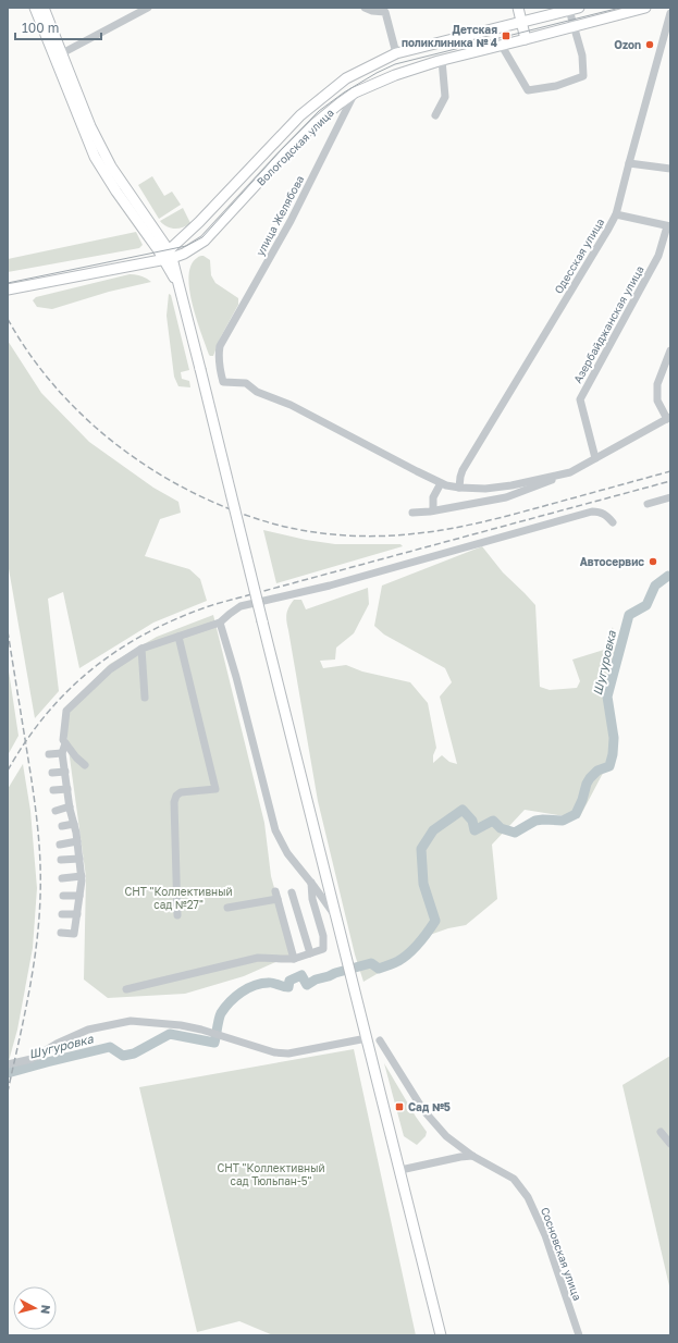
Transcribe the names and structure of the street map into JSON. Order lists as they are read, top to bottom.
{
  "streets": {
    "main road": ["Вологодская улица"],
    "street": [
      "улица Желябова",
      "Одесская улица",
      "Азербайджанская улица",
      "Сосновская улица"
    ]
  },
  "crossings": [
    ["Вологодская улица", "улица Желябова"]
  ],
  "water": ["Шугуровка"],
  "parks": ["СНТ \"Коллективный сад №27\"", "СНТ \"Коллективный сад Тюльпан-5\""],
  "places": {
    "transit": ["Детская поликлиника № 4", "Сад №5"],
    "other": ["Ozon", "Автосервис"]
  },
  "scale_bar": "100 m",
  "north": "right"
}
